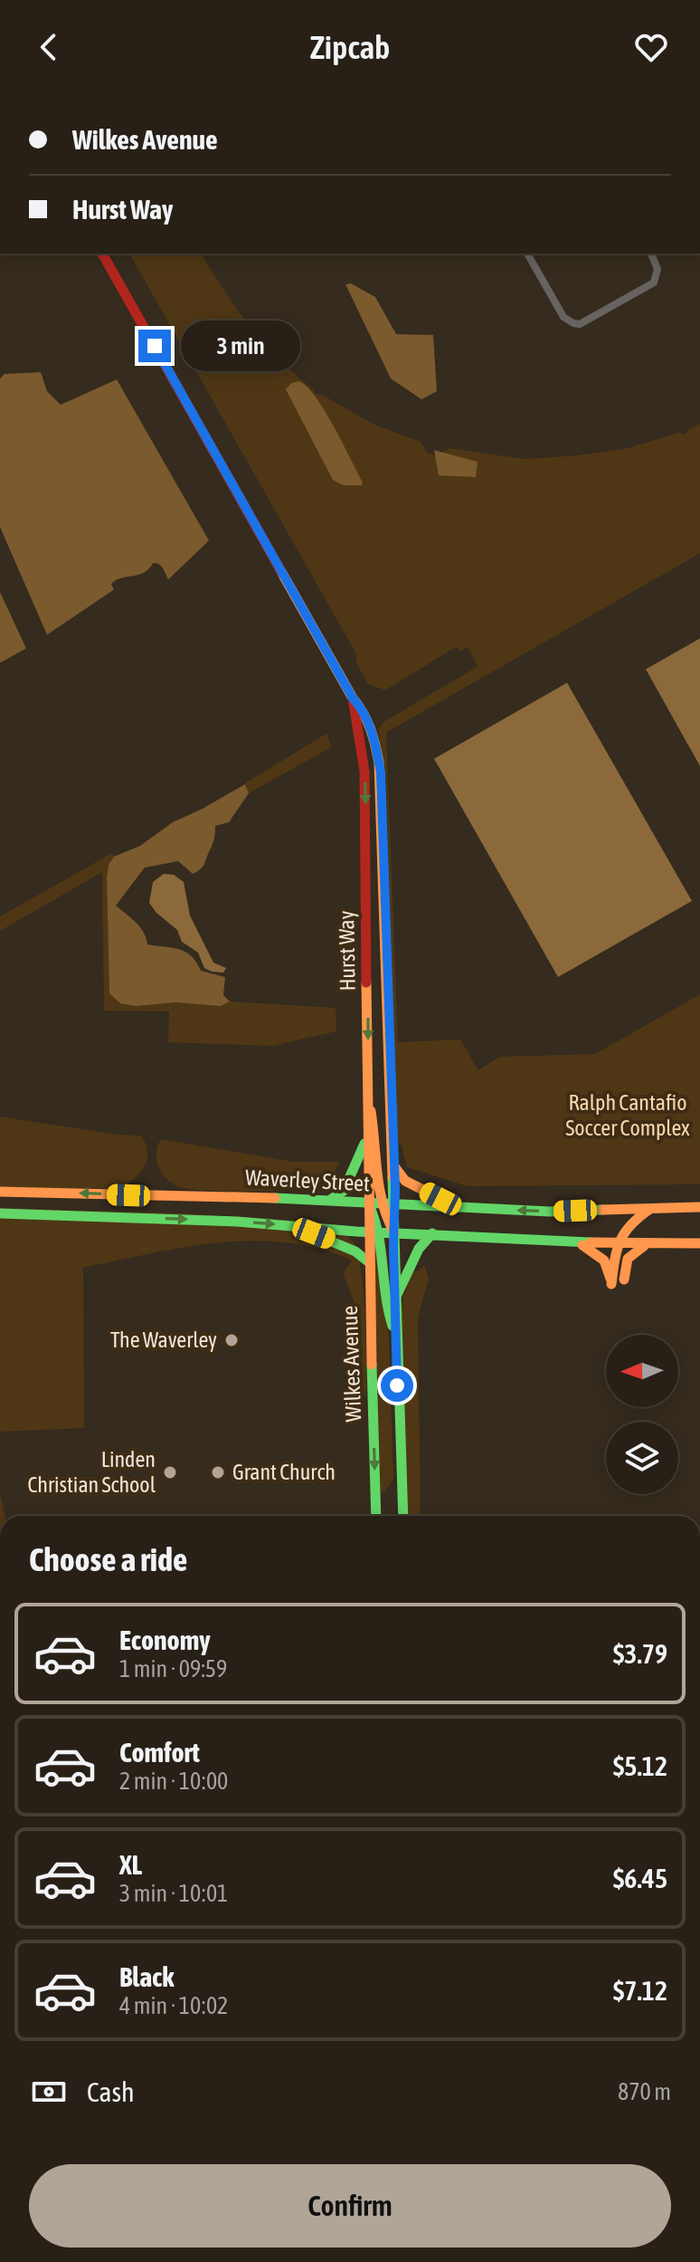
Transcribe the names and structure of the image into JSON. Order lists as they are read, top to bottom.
{
  "streets": {
    "main road": ["Hurst Way", "Waverley Street", "Wilkes Avenue"]
  },
  "crossings": [
    ["Hurst Way", "Waverley Street"],
    ["Hurst Way", "Wilkes Avenue"],
    ["Waverley Street", "Wilkes Avenue"]
  ],
  "parks": ["Ralph Cantafio Soccer Complex"],
  "places": ["The Waverley", "Linden Christian School", "Grant Church"],
  "north": "left",
  "page": {
    "header": "Zipcab",
    "banner": ["Wilkes Avenue", "Hurst Way"],
    "bubble": "3 min",
    "heading": "Choose a ride",
    "list": [
      {
        "name": "Economy",
        "note": "1 min · 09:59",
        "value": "$3.79"
      },
      {
        "name": "Comfort",
        "note": "2 min · 10:00",
        "value": "$5.12"
      },
      {
        "name": "XL",
        "note": "3 min · 10:01",
        "value": "$6.45"
      },
      {
        "name": "Black",
        "note": "4 min · 10:02",
        "value": "$7.12"
      }
    ],
    "pay": ["Cash", "870 m"],
    "buttons": "Confirm"
  }
}
